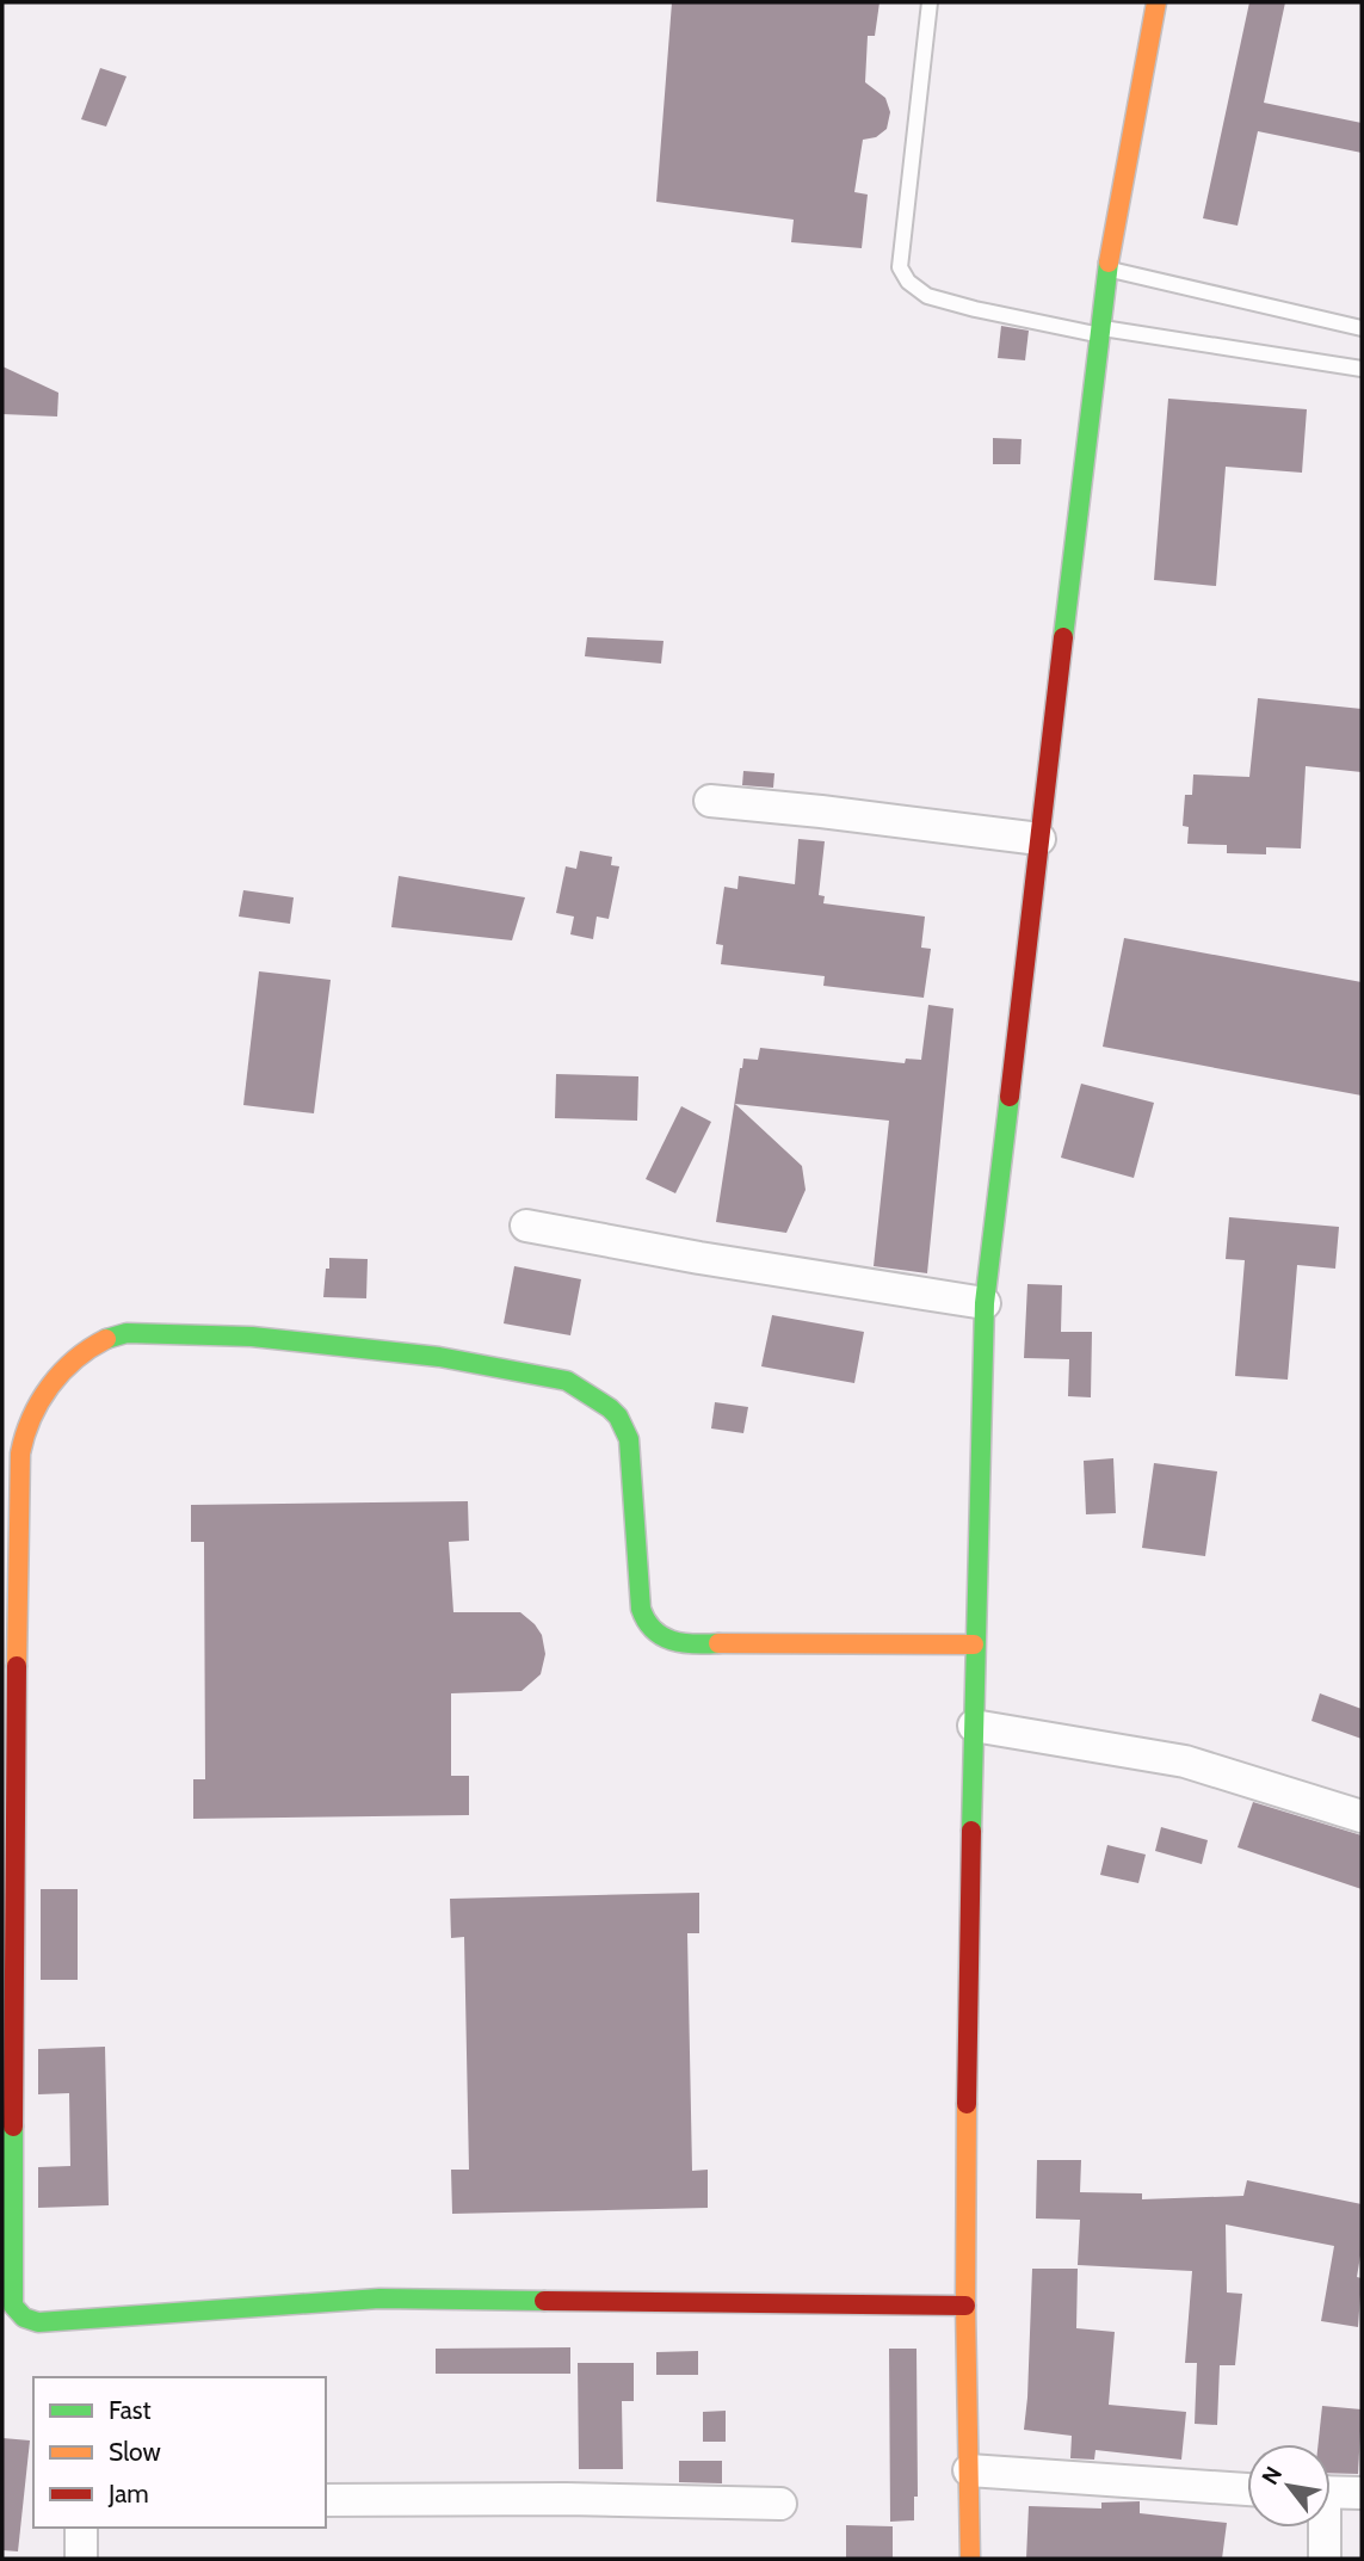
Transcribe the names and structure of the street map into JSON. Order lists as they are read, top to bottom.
{
  "legend": ["Fast", "Slow", "Jam"],
  "north": "top left"
}
